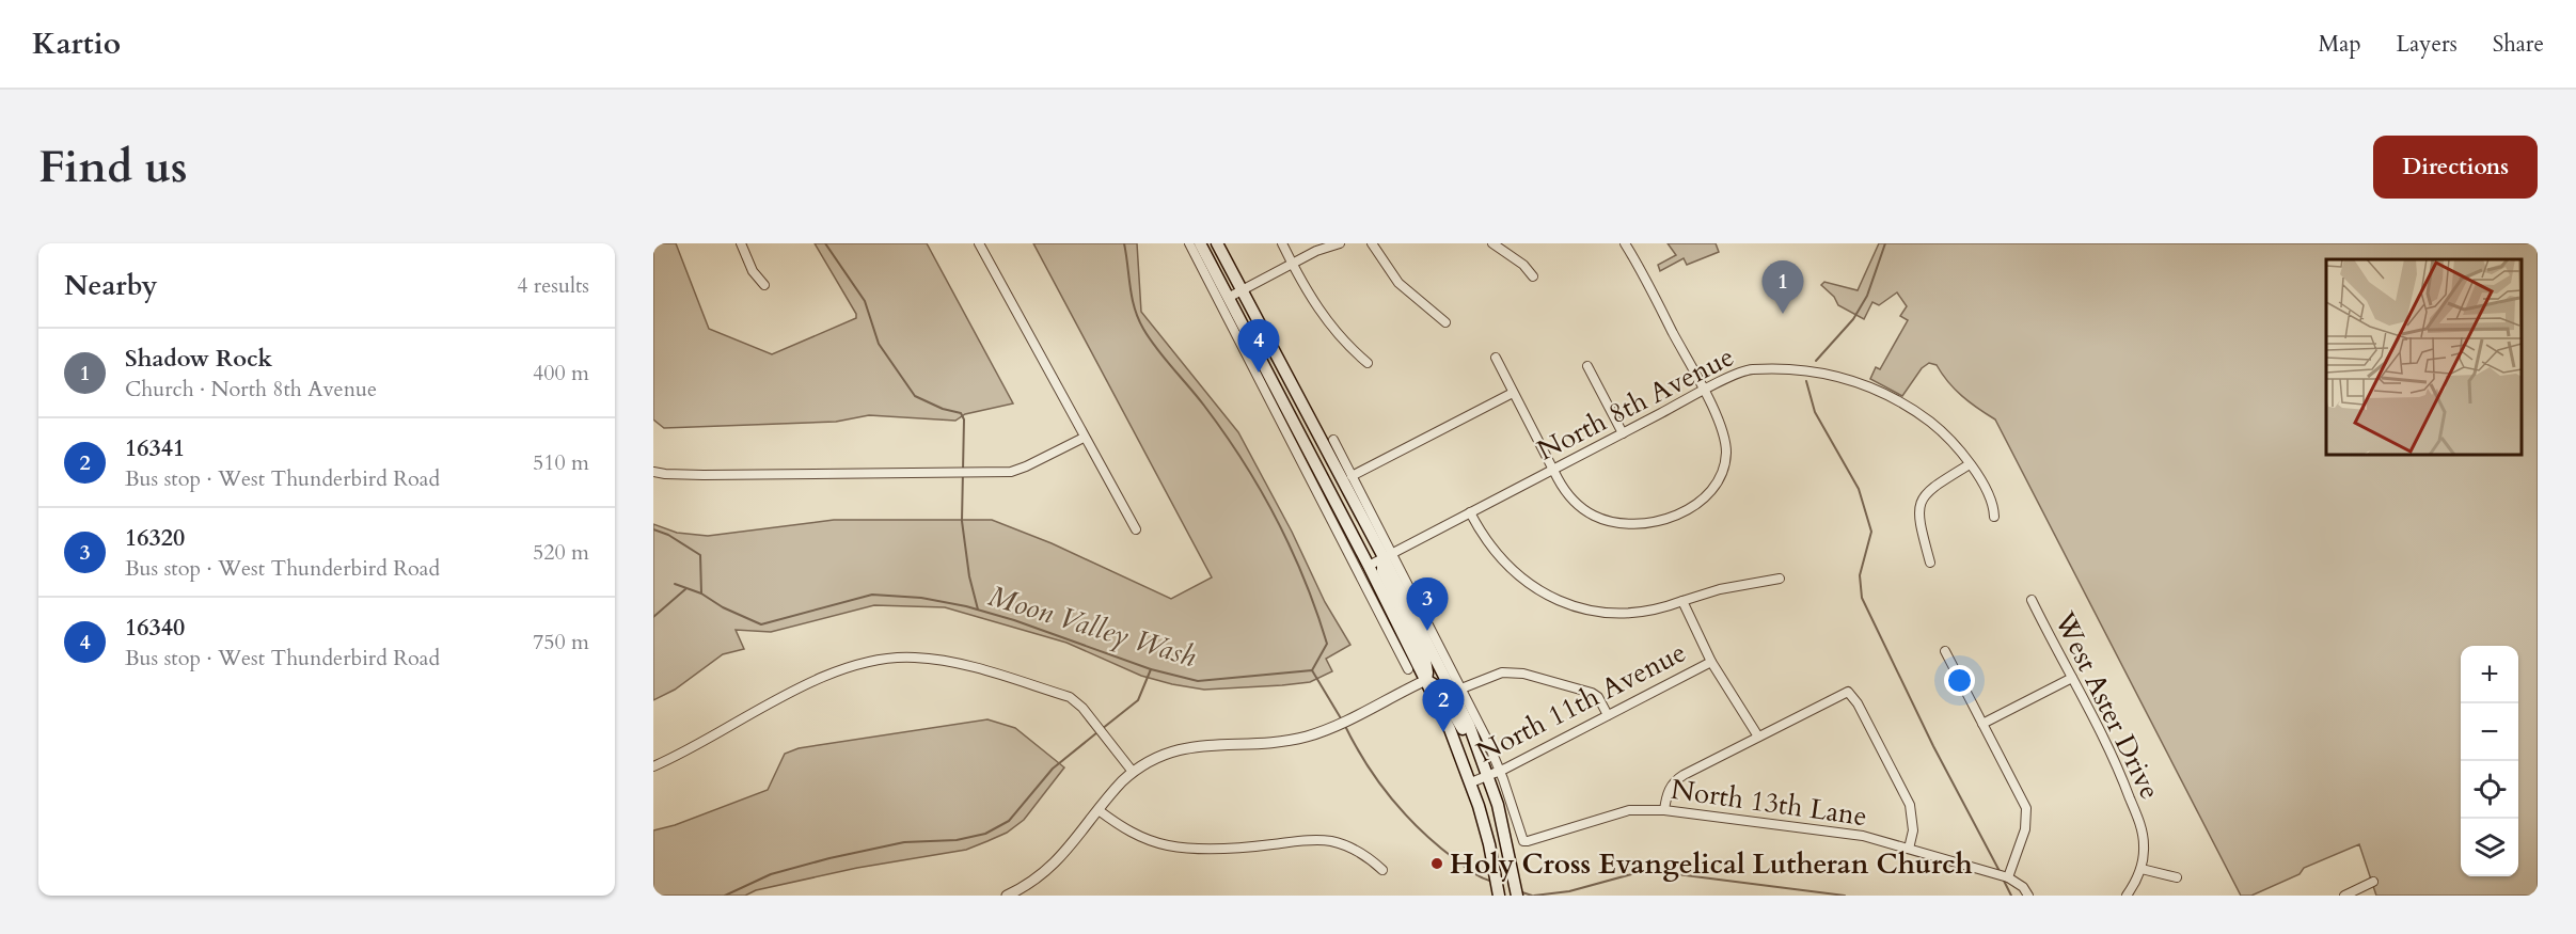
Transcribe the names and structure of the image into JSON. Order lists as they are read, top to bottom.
{
  "streets": {
    "street": [
      "North 8th Avenue",
      "North 11th Avenue",
      "West Aster Drive",
      "North 13th Lane"
    ]
  },
  "crossings": [
    ["North 11th Avenue", "North 13th Lane"]
  ],
  "water": ["Moon Valley Wash"],
  "places": ["Holy Cross Evangelical Lutheran Church"],
  "page": {
    "header": "Kartio",
    "nav": ["Map", "Layers", "Share"],
    "buttons": "Directions",
    "title": "Find us",
    "heading": ["Nearby", "4 results"],
    "pins": [
      "1",
      "4",
      "3",
      "2"
    ],
    "list": [
      {
        "mark": "1",
        "name": "Shadow Rock",
        "note": "Church · North 8th Avenue",
        "value": "400 m"
      },
      {
        "mark": "2",
        "name": "16341",
        "note": "Bus stop · West Thunderbird Road",
        "value": "510 m"
      },
      {
        "mark": "3",
        "name": "16320",
        "note": "Bus stop · West Thunderbird Road",
        "value": "520 m"
      },
      {
        "mark": "4",
        "name": "16340",
        "note": "Bus stop · West Thunderbird Road",
        "value": "750 m"
      }
    ],
    "map_buttons": ["+", "−"]
  }
}
